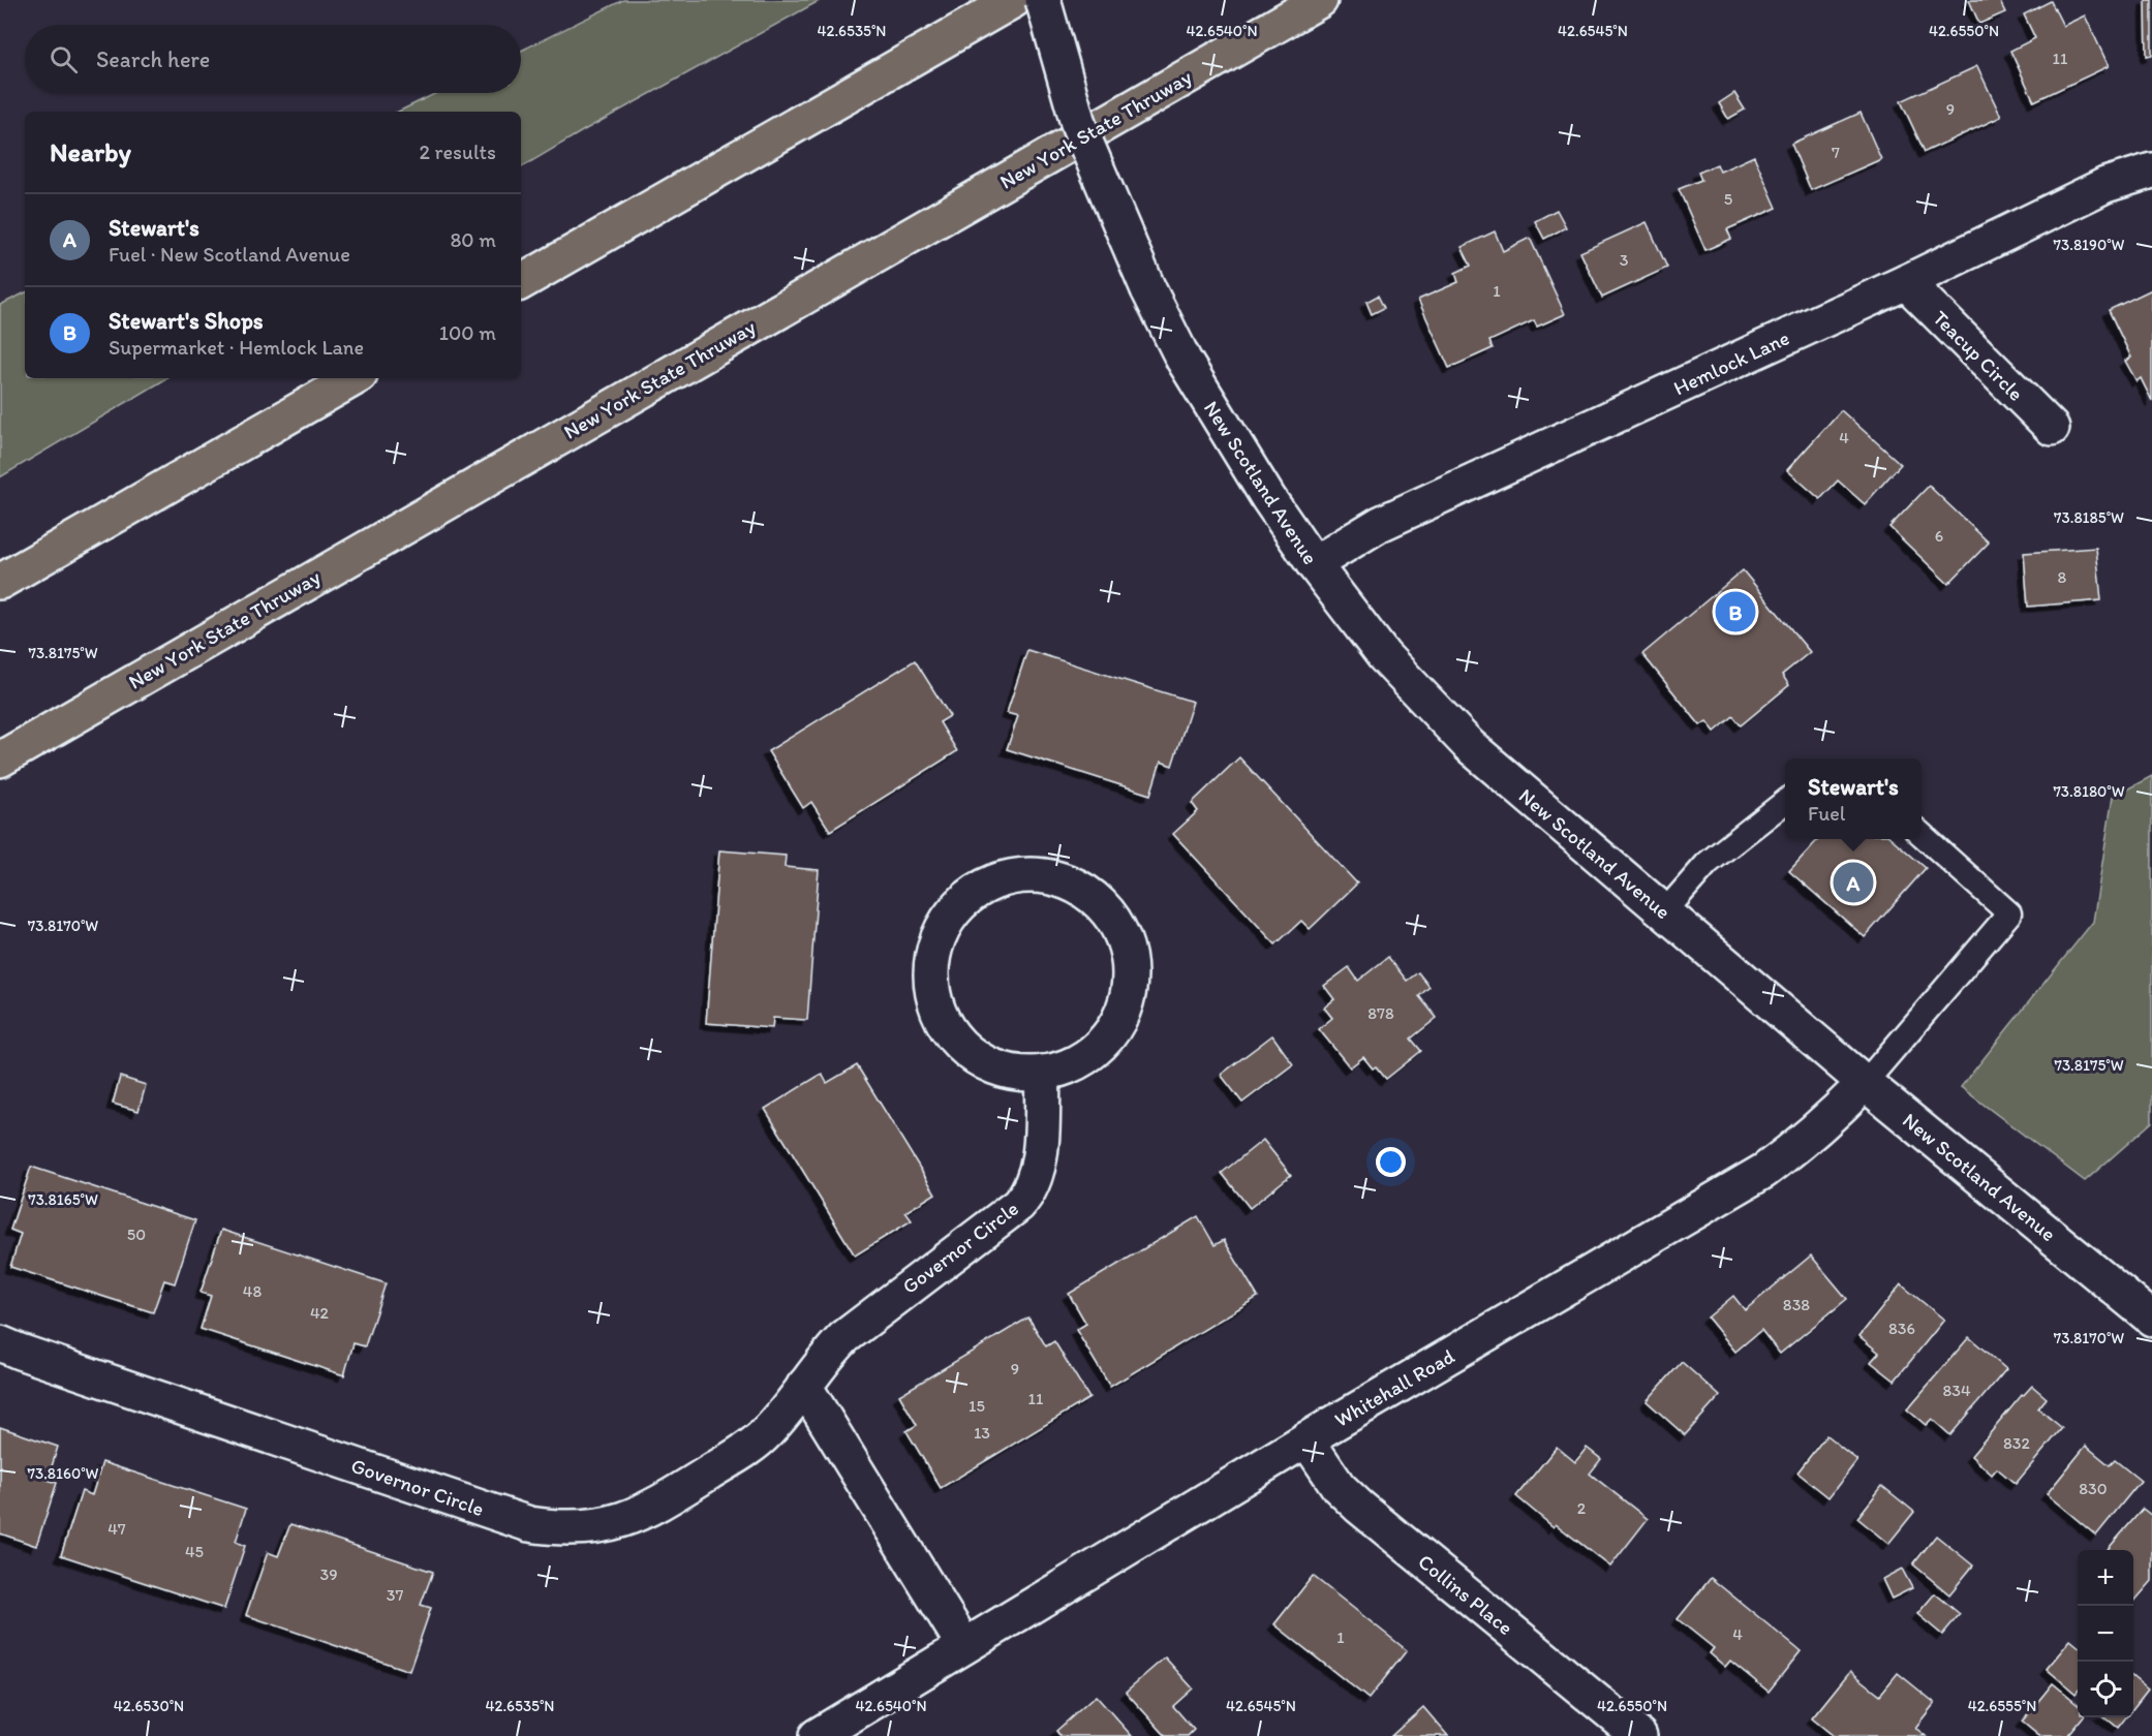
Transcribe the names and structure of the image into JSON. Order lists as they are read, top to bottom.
{
  "streets": {
    "highway": ["New York State Thruway"],
    "street": [
      "Teacup Circle",
      "Hemlock Lane",
      "New Scotland Avenue",
      "Governor Circle",
      "Whitehall Road",
      "Collins Place"
    ]
  },
  "crossings": [
    ["Teacup Circle", "Hemlock Lane"],
    ["Hemlock Lane", "New Scotland Avenue"],
    ["New Scotland Avenue", "Whitehall Road"],
    ["Whitehall Road", "Collins Place"]
  ],
  "house_numbers": [
    "11",
    "9",
    "7",
    "5",
    "3",
    "1",
    "4",
    "6",
    "8",
    "878",
    "50",
    "48",
    "838",
    "42",
    "836",
    "9",
    "834",
    "11",
    "15",
    "13",
    "832",
    "830",
    "2",
    "47",
    "45",
    "39",
    "37",
    "4",
    "1"
  ],
  "page": {
    "search": "Search here",
    "heading": ["Nearby", "2 results"],
    "list": [
      {
        "mark": "A",
        "name": "Stewart's",
        "note": "Fuel · New Scotland Avenue",
        "value": "80 m"
      },
      {
        "mark": "B",
        "name": "Stewart's Shops",
        "note": "Supermarket · Hemlock Lane",
        "value": "100 m"
      }
    ],
    "pins": ["B", "A"],
    "popup": ["Stewart's", "Fuel"],
    "map_buttons": ["+", "−"]
  },
  "coordinates": [
    "42.6535°N",
    "42.6540°N",
    "42.6545°N",
    "42.6550°N",
    "73.8190°W",
    "73.8185°W",
    "73.8175°W",
    "73.8180°W",
    "73.8170°W",
    "73.8165°W",
    "73.8160°W",
    "42.6530°N",
    "42.6555°N"
  ]
}
